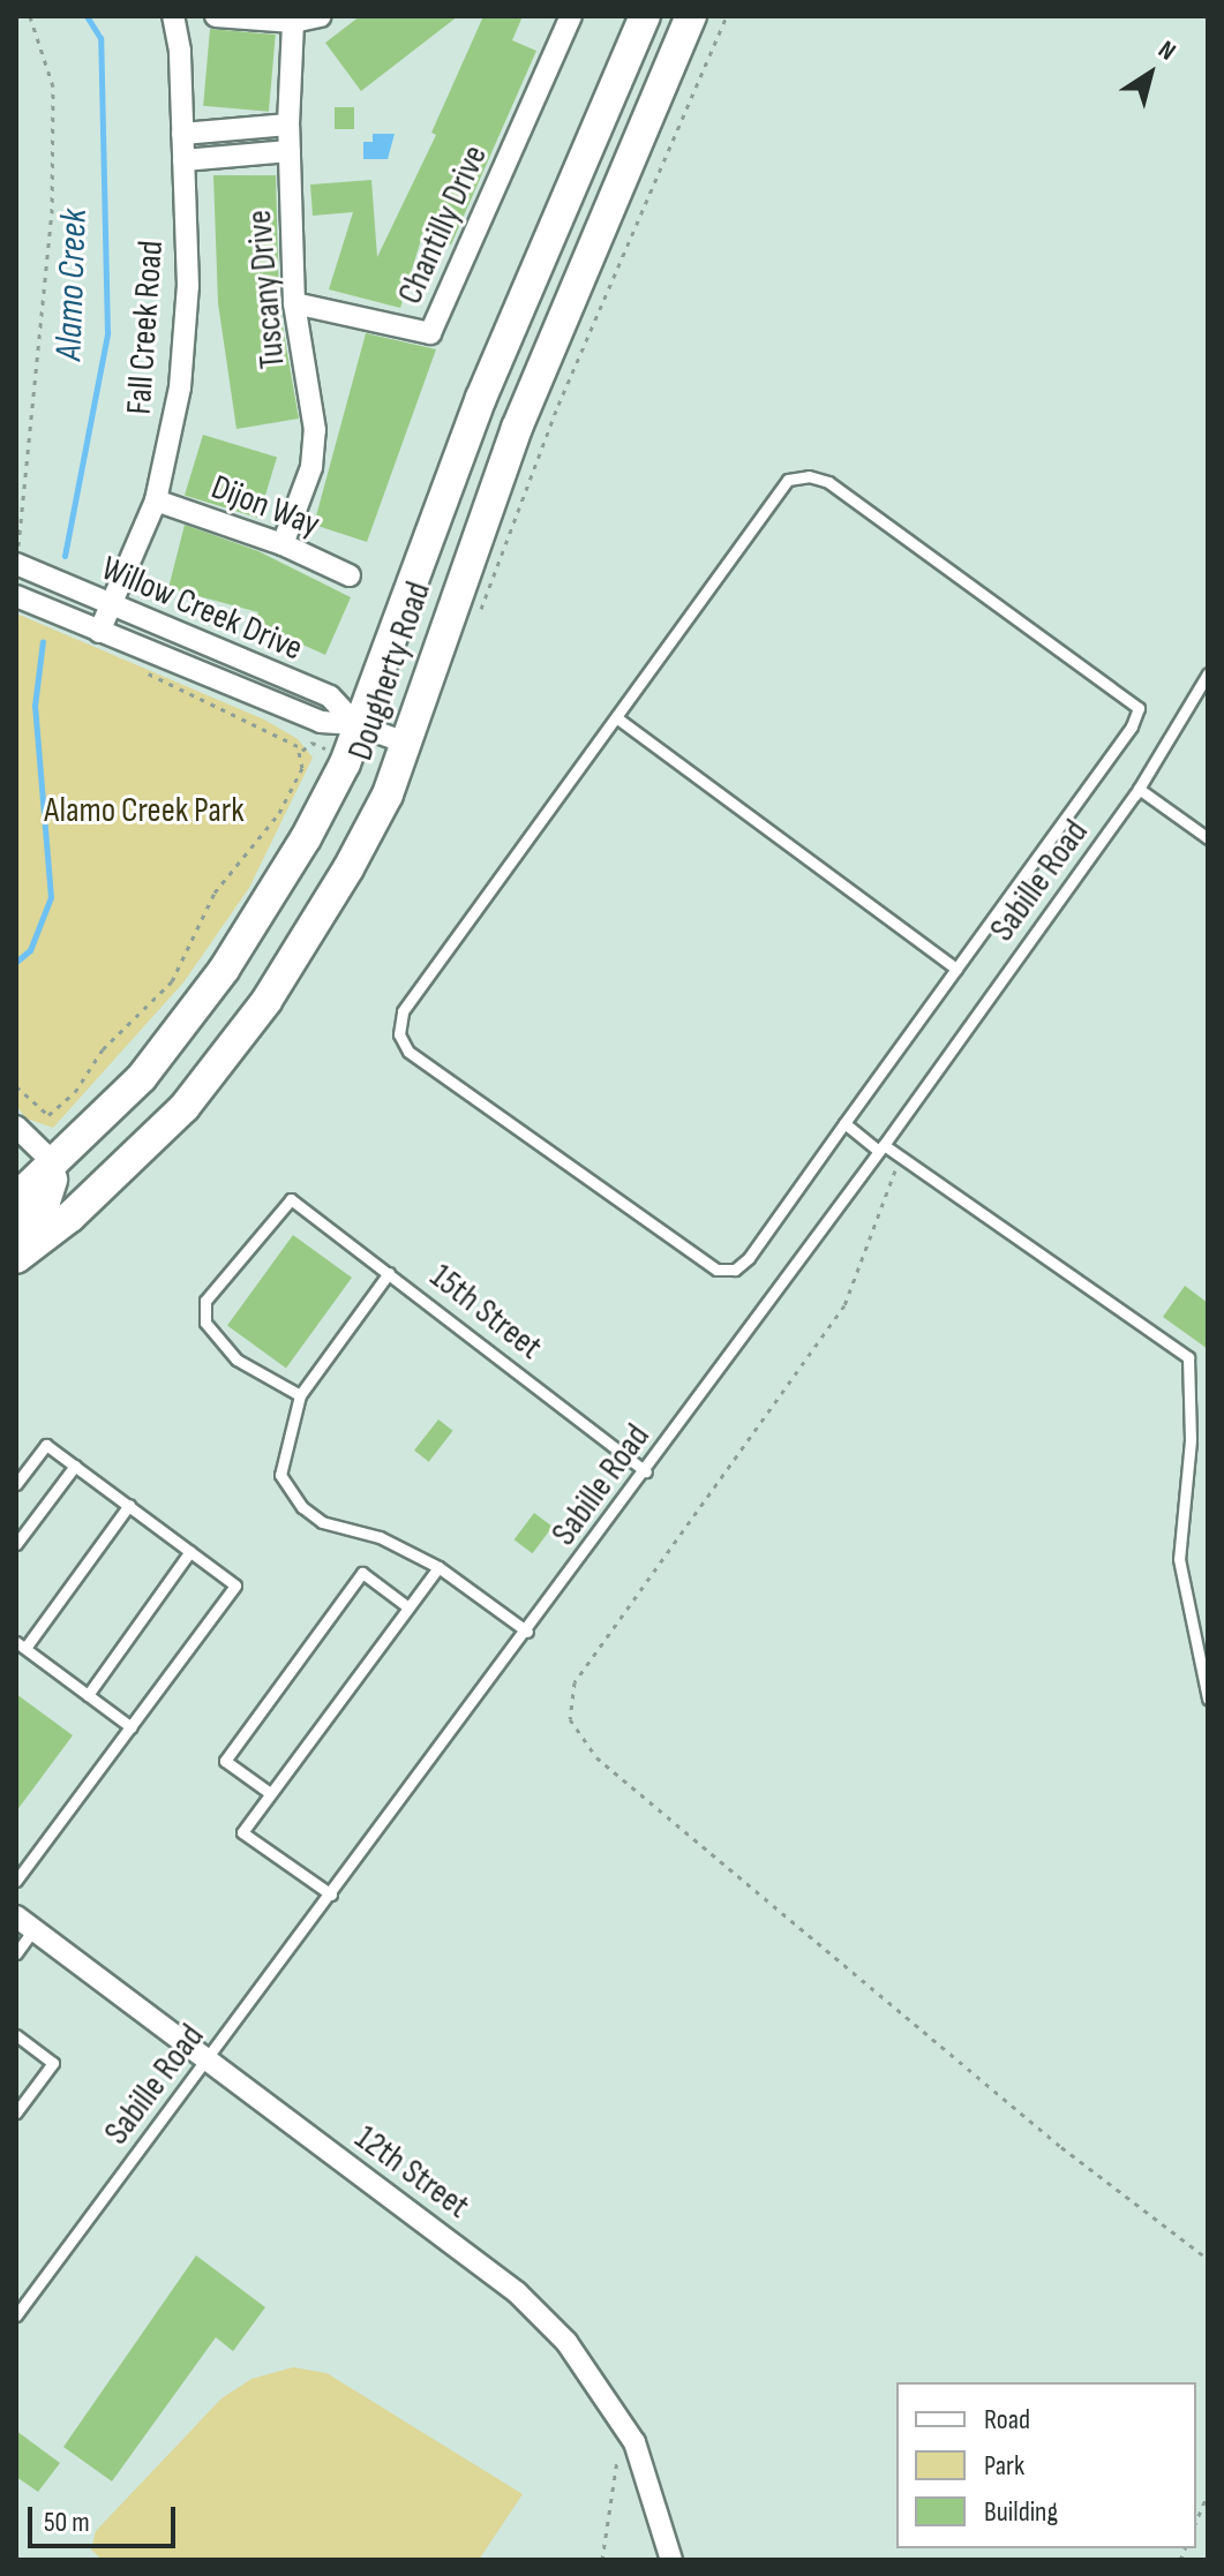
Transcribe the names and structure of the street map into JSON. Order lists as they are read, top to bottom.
{
  "streets": {
    "main road": ["Dougherty Road"],
    "street": [
      "Chantilly Drive",
      "Tuscany Drive",
      "Fall Creek Road",
      "Dijon Way",
      "Willow Creek Drive",
      "12th Street"
    ],
    "lane": ["Sabille Road", "15th Street"]
  },
  "crossings": [
    ["Chantilly Drive", "Tuscany Drive"],
    ["Tuscany Drive", "Dijon Way"],
    ["Fall Creek Road", "Dijon Way"],
    ["Fall Creek Road", "Willow Creek Drive"],
    ["Willow Creek Drive", "Dougherty Road"],
    ["Sabille Road", "15th Street"],
    ["Sabille Road", "12th Street"]
  ],
  "water": ["Alamo Creek"],
  "parks": ["Alamo Creek Park"],
  "legend": ["Road", "Park", "Building"],
  "scale_bar": "50 m",
  "north": "top right"
}
